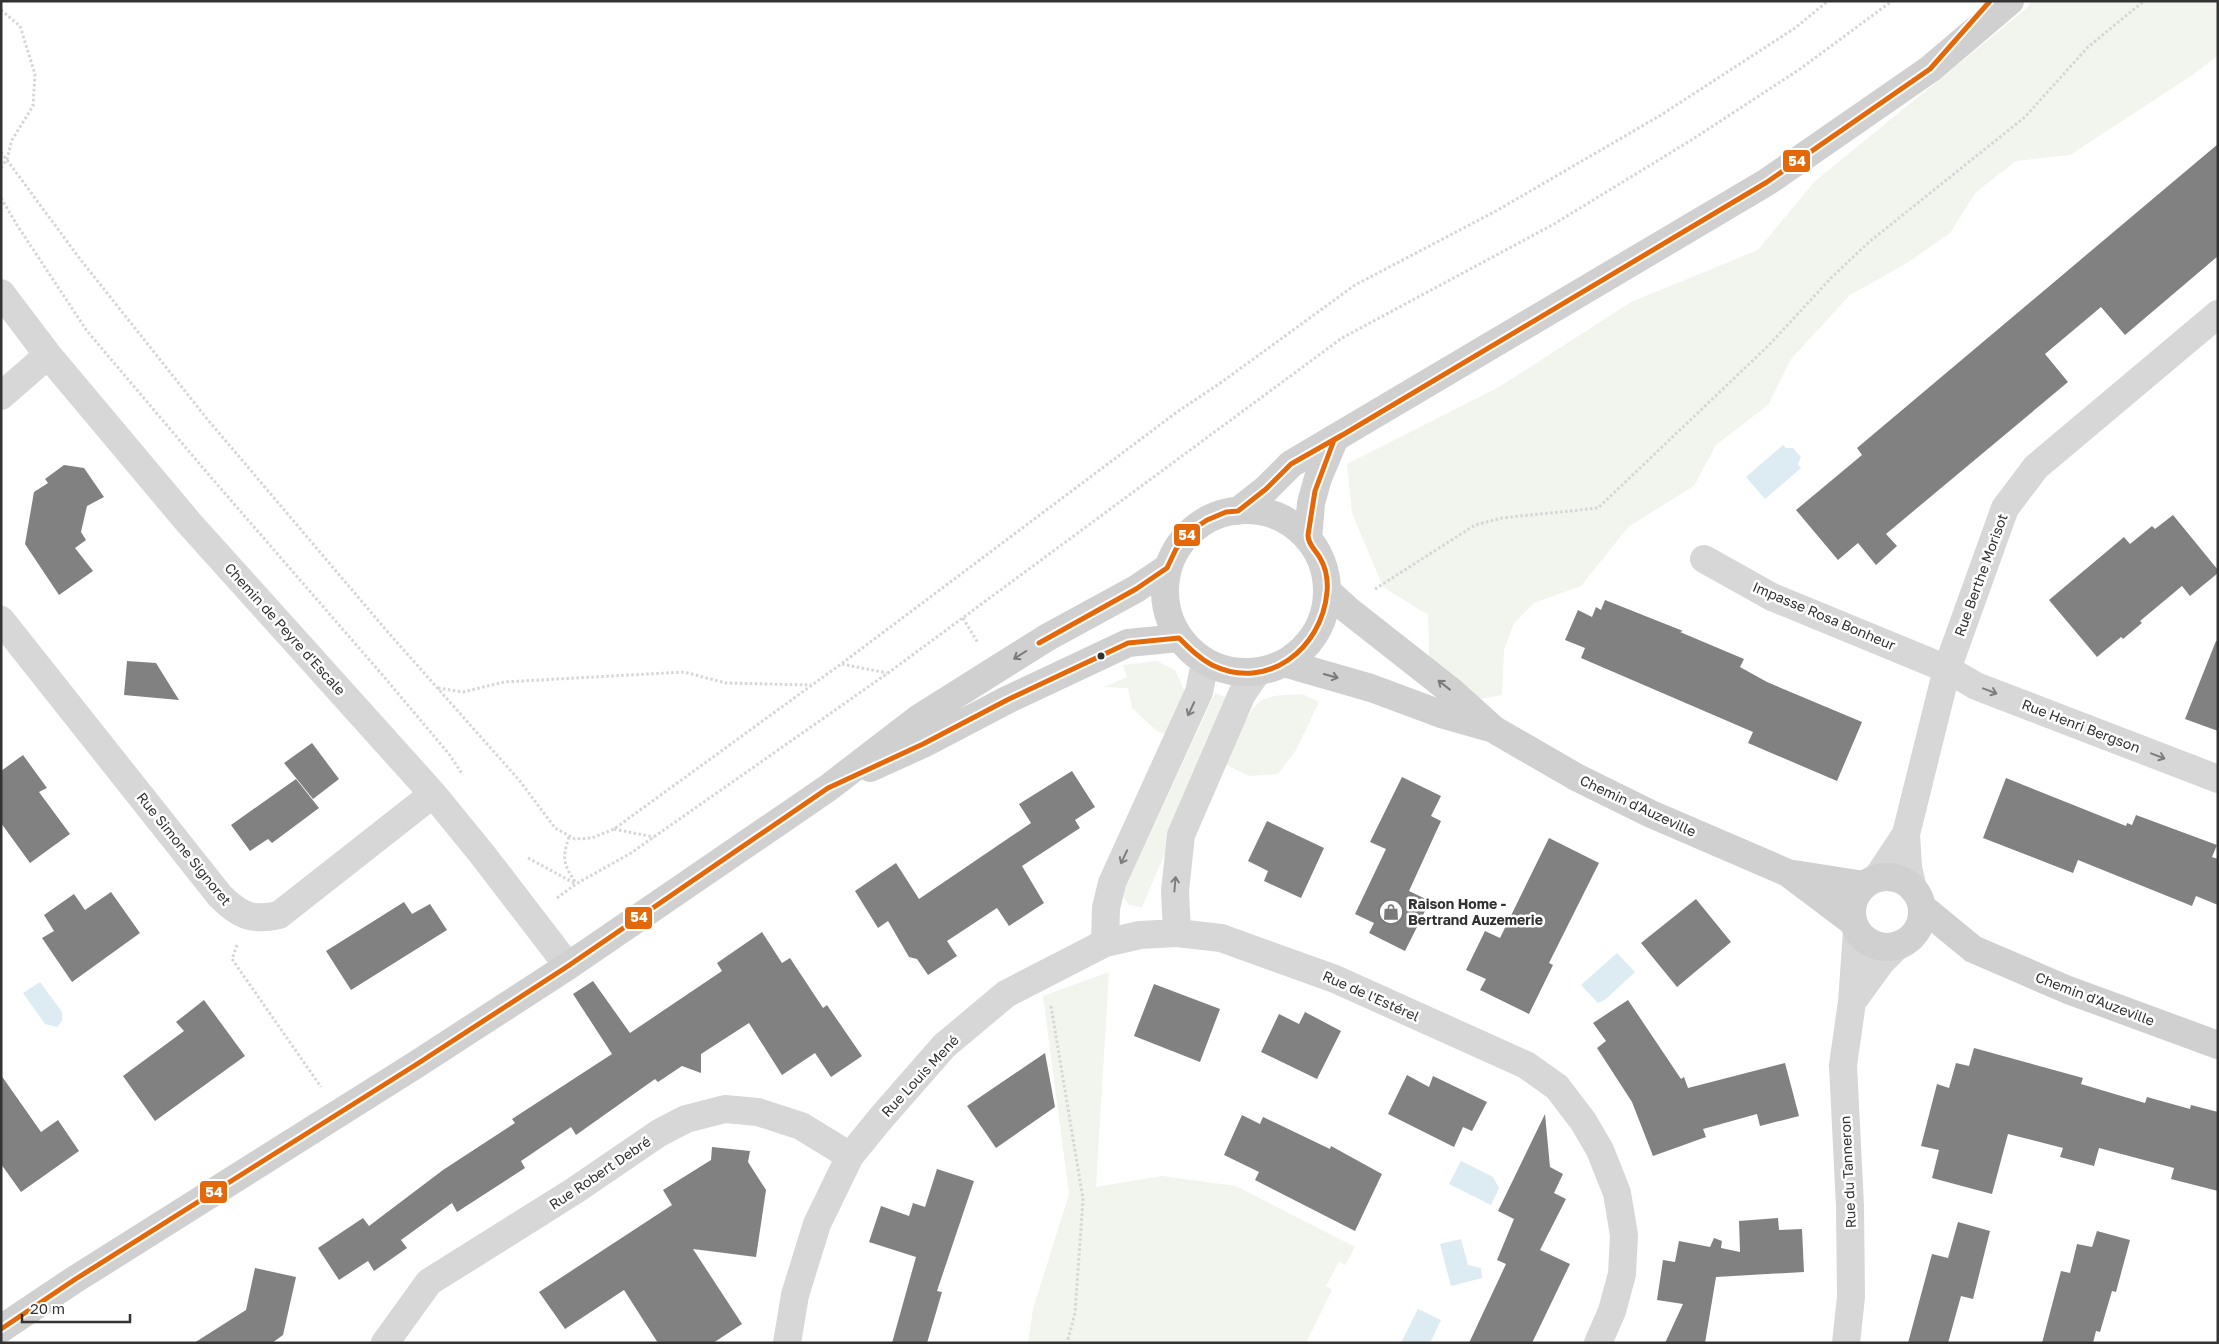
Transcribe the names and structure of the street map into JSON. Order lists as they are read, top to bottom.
{
  "streets": {
    "street": [
      "Rue Berthe Morisot",
      "Impasse Rosa Bonheur",
      "Chemin de Peyre d'Escale",
      "Rue Henri Bergson",
      "Chemin d'Auzeville",
      "Rue Simone Signoret",
      "Rue de l'Estérel",
      "Rue Louis Mené",
      "Rue du Tanneron",
      "Rue Robert Debré"
    ]
  },
  "crossings": [
    ["Rue Berthe Morisot", "Impasse Rosa Bonheur"],
    ["Rue Berthe Morisot", "Rue Henri Bergson"],
    ["Rue Berthe Morisot", "Chemin d'Auzeville"],
    ["Rue Berthe Morisot", "Rue du Tanneron"],
    ["Impasse Rosa Bonheur", "Rue Henri Bergson"],
    ["Chemin d'Auzeville", "Rue du Tanneron"],
    ["Rue de l'Estérel", "Rue Louis Mené"],
    ["Rue Louis Mené", "Rue Robert Debré"]
  ],
  "one_way": ["Rue Henri Bergson"],
  "places": {
    "shop": ["Raison Home - Bertrand Auzemerie"]
  },
  "lines": ["transit line 54"],
  "scale_bar": "20 m"
}
